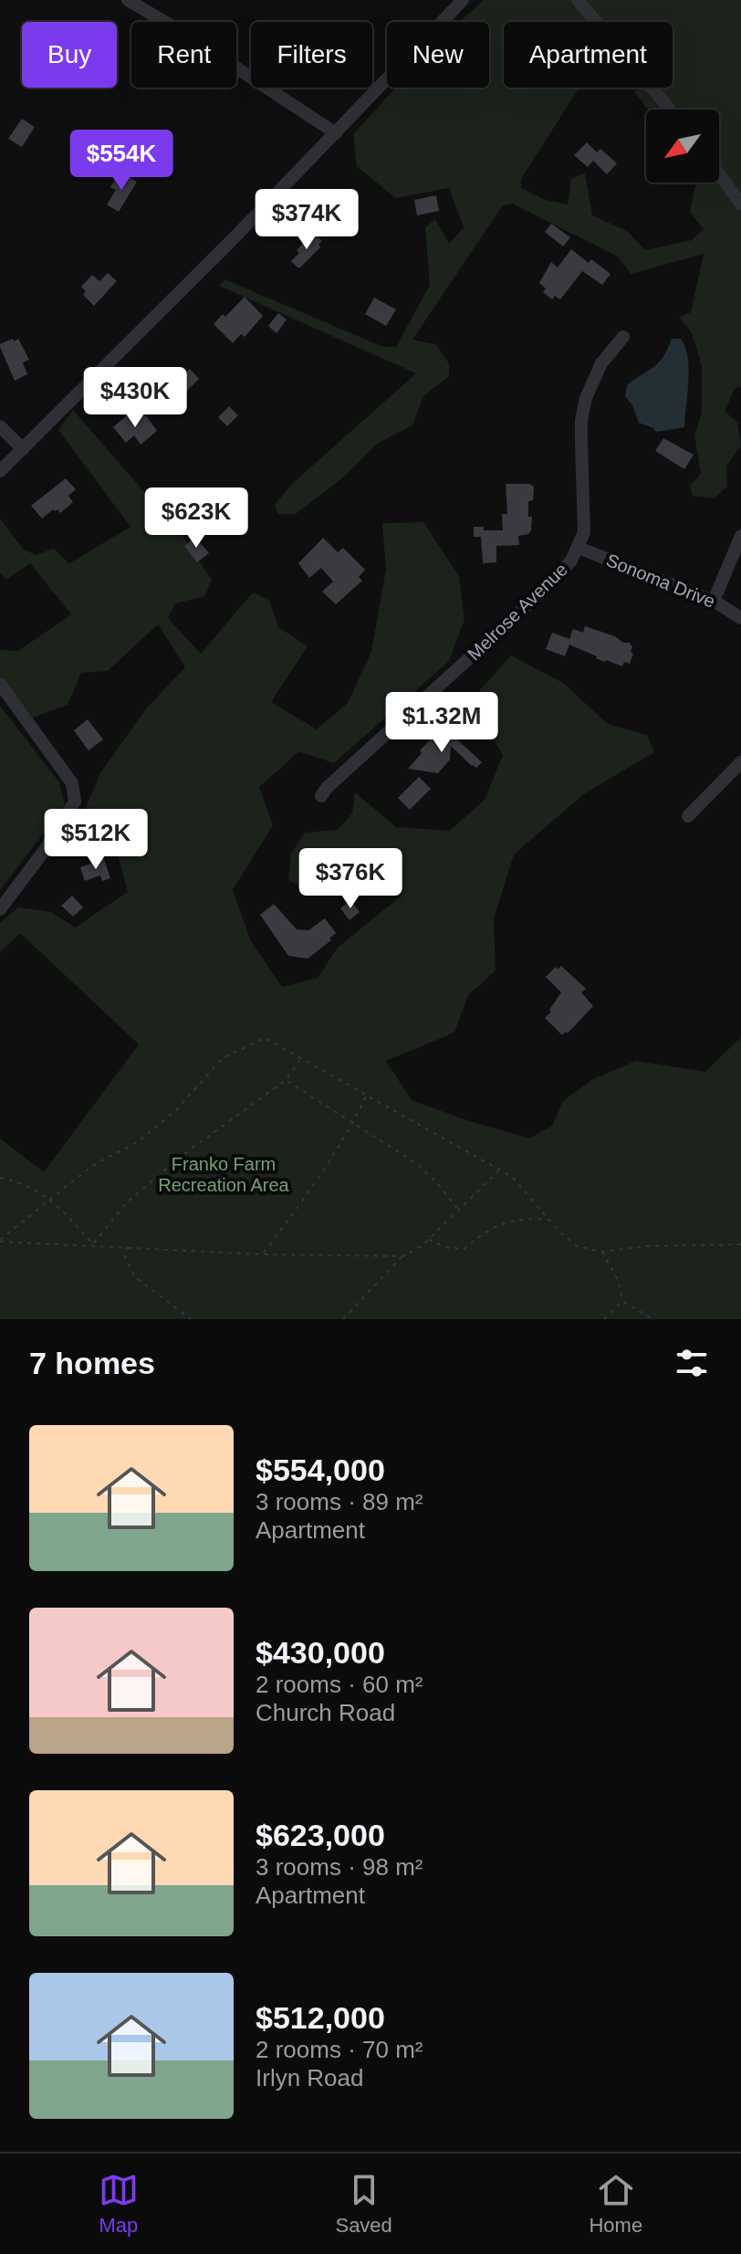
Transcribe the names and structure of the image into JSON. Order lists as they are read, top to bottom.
{
  "streets": {
    "street": ["Sonoma Drive", "Melrose Avenue"]
  },
  "crossings": [
    ["Sonoma Drive", "Melrose Avenue"]
  ],
  "parks": ["Franko Farm Recreation Area"],
  "north": "bottom left",
  "page": {
    "chip": [
      "Buy",
      "Rent",
      "Filters",
      "New",
      "Apartment"
    ],
    "price": [
      "$554K",
      "$374K",
      "$430K",
      "$623K",
      "$1.32M",
      "$512K",
      "$376K"
    ],
    "heading": "7 homes",
    "list": [
      {
        "name": "$554,000",
        "note": "3 rooms · 89 m² · Apartment"
      },
      {
        "name": "$430,000",
        "note": "2 rooms · 60 m² · Church Road"
      },
      {
        "name": "$623,000",
        "note": "3 rooms · 98 m² · Apartment"
      },
      {
        "name": "$512,000",
        "note": "2 rooms · 70 m² · Irlyn Road"
      }
    ],
    "tabs": ["Map", "Saved", "Home"]
  }
}
